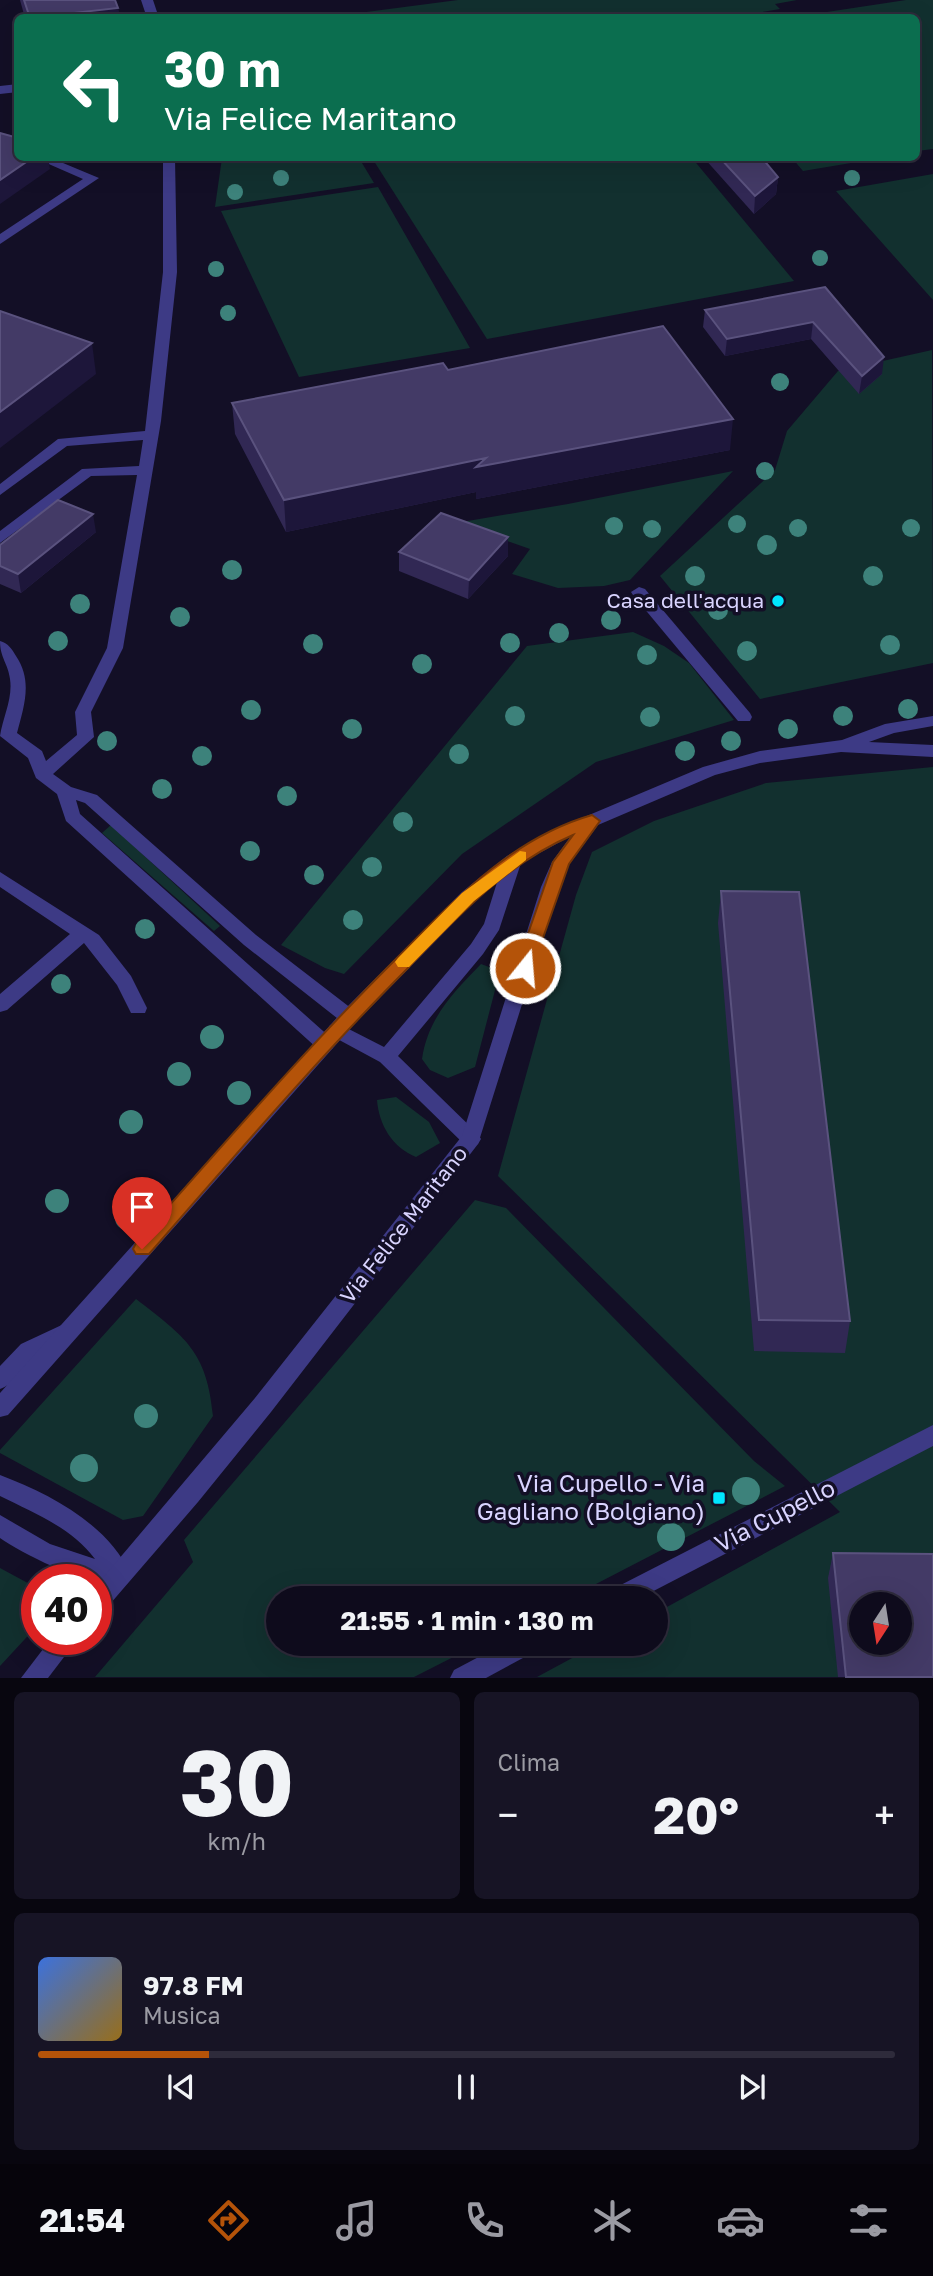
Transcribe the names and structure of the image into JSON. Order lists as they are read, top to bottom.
{
  "streets": {
    "street": ["Via Felice Maritano", "Via Cupello"]
  },
  "places": {
    "other": ["Casa dell'acqua"],
    "transit": ["Via Cupello - Via Gagliano (Bolgiano)"]
  },
  "north": "bottom",
  "page": {
    "turn": ["30 m", "Via Felice Maritano"],
    "limit": "40",
    "trip": "21:55 · 1 min · 130 m",
    "tile": [
      ["30", "km/h"],
      "Clima"
    ],
    "heat": ["−", "20°", "+"],
    "song": ["97.8 FM", "Musica"],
    "tabs": "21:54"
  }
}
